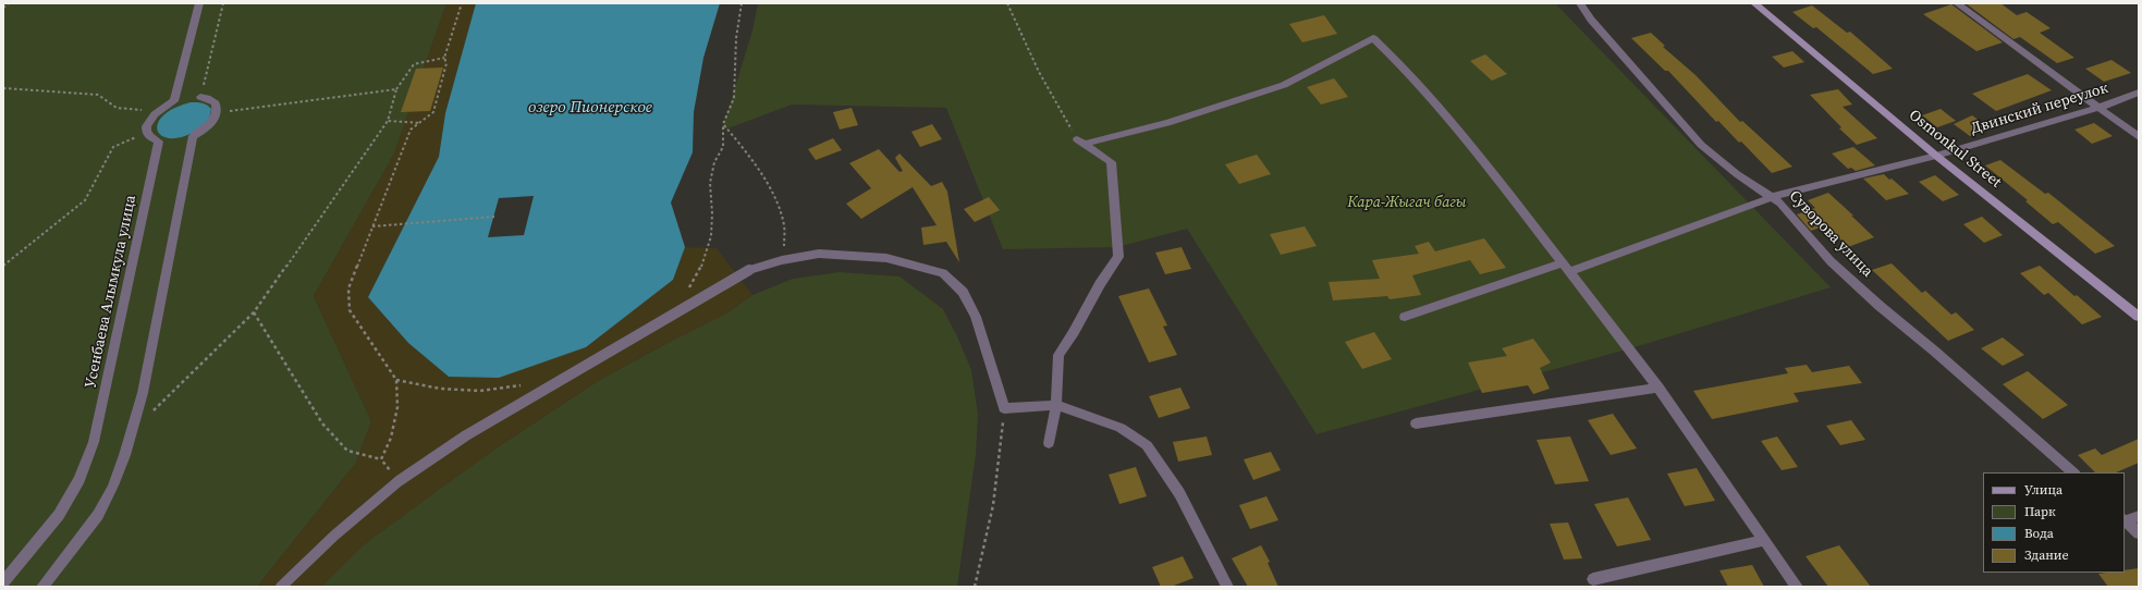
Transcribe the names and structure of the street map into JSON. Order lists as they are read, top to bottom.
{
  "streets": {
    "street": [
      "Двинский переулок",
      "Osmonkul Street",
      "Суворова улица",
      "Усенбаева Алымкула улица"
    ]
  },
  "crossings": [
    ["Двинский переулок", "Osmonkul Street"],
    ["Двинский переулок", "Суворова улица"]
  ],
  "water": ["озеро Пионерское"],
  "parks": ["Кара-Жыгач багы"],
  "legend": [
    "Улица",
    "Парк",
    "Вода",
    "Здание"
  ]
}
